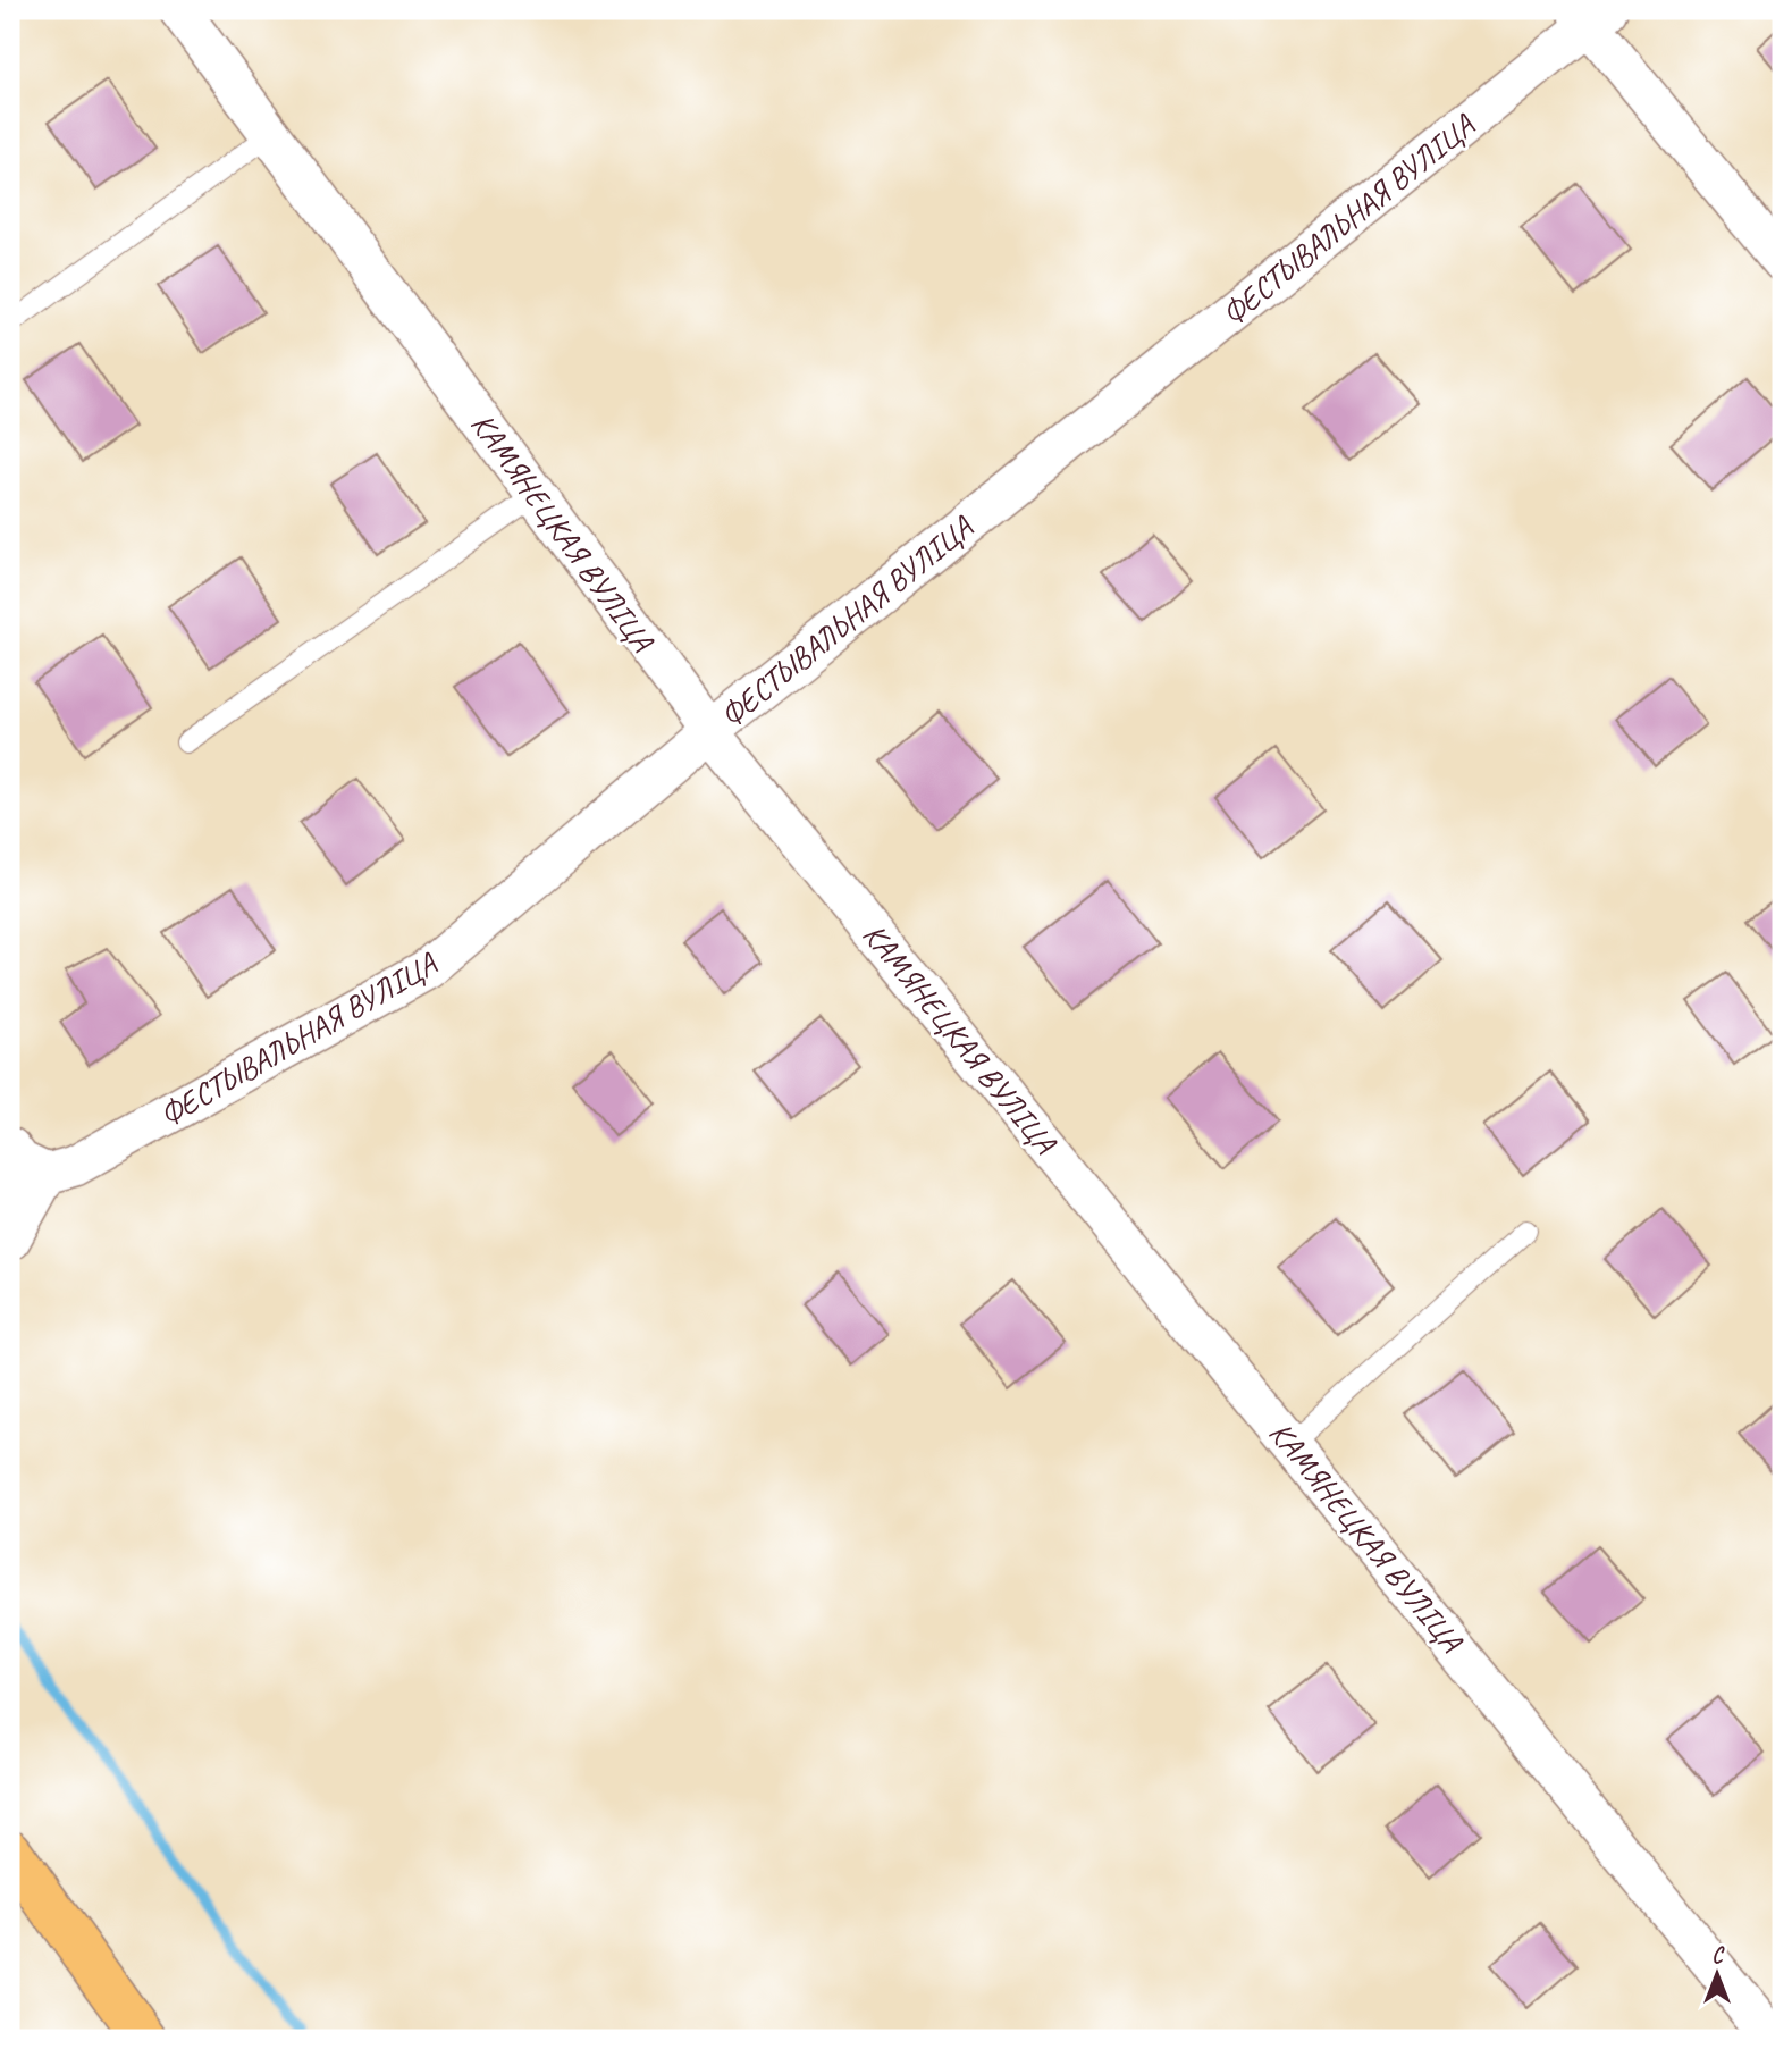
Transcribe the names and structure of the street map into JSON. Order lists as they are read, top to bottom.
{
  "streets": {
    "street": ["ФЕСТЫВАЛЬНАЯ ВУЛІЦА", "КАМЯНЕЦКАЯ ВУЛІЦА"]
  },
  "crossings": [
    ["ФЕСТЫВАЛЬНАЯ ВУЛІЦА", "КАМЯНЕЦКАЯ ВУЛІЦА"]
  ],
  "north": "top"
}
